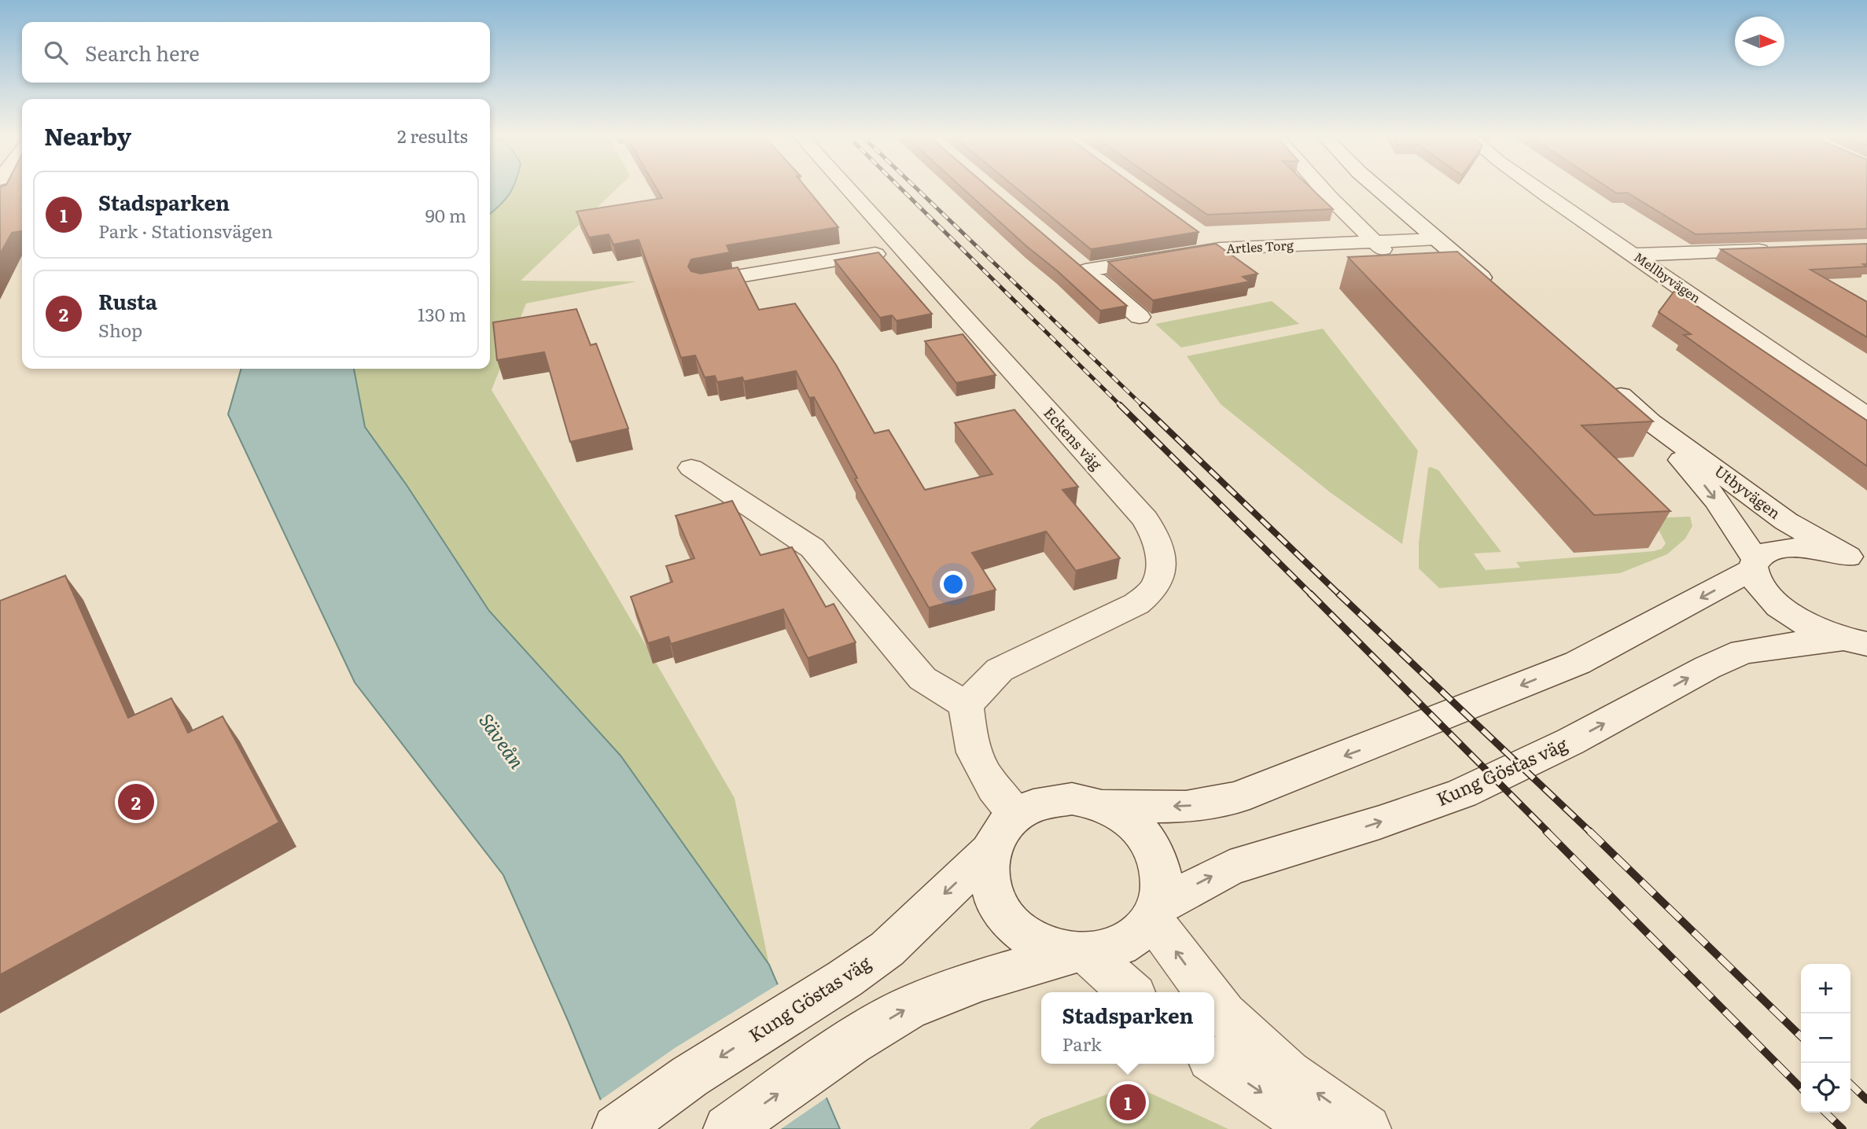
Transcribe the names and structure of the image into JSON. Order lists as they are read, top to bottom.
{
  "streets": {
    "street": [
      "Artles Torg",
      "Mellbyvägen",
      "Eckens väg",
      "Utbyvägen",
      "Kung Göstas väg"
    ]
  },
  "crossings": [
    ["Utbyvägen", "Kung Göstas väg"]
  ],
  "water": ["Säveån"],
  "north": "right",
  "page": {
    "search": "Search here",
    "heading": ["Nearby", "2 results"],
    "list": [
      {
        "mark": "1",
        "name": "Stadsparken",
        "note": "Park · Stationsvägen",
        "value": "90 m"
      },
      {
        "mark": "2",
        "name": "Rusta",
        "note": "Shop",
        "value": "130 m"
      }
    ],
    "pins": ["2", "1"],
    "map_buttons": ["+", "−"],
    "popup": ["Stadsparken", "Park"]
  }
}
